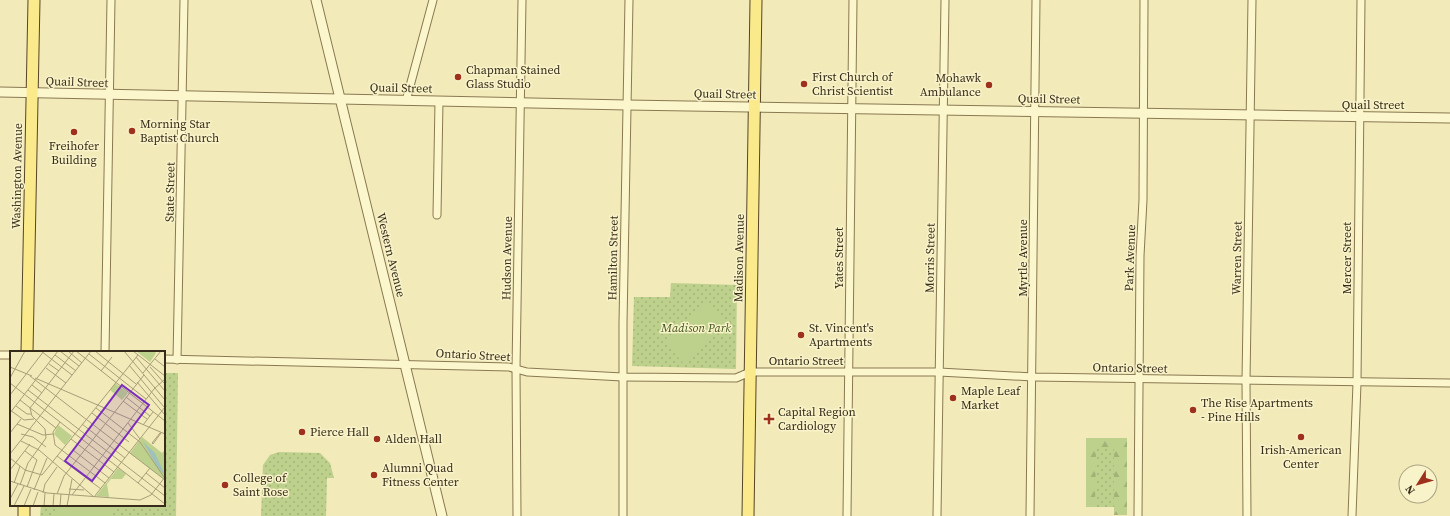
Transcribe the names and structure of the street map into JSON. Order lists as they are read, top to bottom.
{
  "streets": {
    "main road": ["Washington Avenue", "Madison Avenue"],
    "street": [
      "Quail Street",
      "State Street",
      "Western Avenue",
      "Hudson Avenue",
      "Hamilton Street",
      "Yates Street",
      "Morris Street",
      "Myrtle Avenue",
      "Park Avenue",
      "Warren Street",
      "Mercer Street",
      "Ontario Street"
    ]
  },
  "crossings": [
    ["Quail Street", "Washington Avenue"],
    ["Quail Street", "State Street"],
    ["Quail Street", "Western Avenue"],
    ["Quail Street", "Hudson Avenue"],
    ["Quail Street", "Hamilton Street"],
    ["Quail Street", "Madison Avenue"],
    ["Quail Street", "Yates Street"],
    ["Quail Street", "Morris Street"],
    ["Quail Street", "Myrtle Avenue"],
    ["Quail Street", "Park Avenue"],
    ["Quail Street", "Warren Street"],
    ["Quail Street", "Mercer Street"],
    ["State Street", "Ontario Street"],
    ["Western Avenue", "Ontario Street"],
    ["Hudson Avenue", "Ontario Street"],
    ["Hamilton Street", "Ontario Street"],
    ["Madison Avenue", "Ontario Street"],
    ["Yates Street", "Ontario Street"],
    ["Morris Street", "Ontario Street"],
    ["Myrtle Avenue", "Ontario Street"],
    ["Park Avenue", "Ontario Street"],
    ["Warren Street", "Ontario Street"],
    ["Mercer Street", "Ontario Street"]
  ],
  "parks": ["Madison Park"],
  "places": {
    "other": [
      "Chapman Stained Glass Studio",
      "First Church of Christ Scientist",
      "Mohawk Ambulance",
      "Morning Star Baptist Church",
      "Freihofer Building",
      "St. Vincent's Apartments",
      "Maple Leaf Market",
      "The Rise Apartments - Pine Hills",
      "Pierce Hall",
      "Irish-American Center",
      "Alden Hall",
      "Alumni Quad Fitness Center",
      "College of Saint Rose"
    ],
    "health": ["Capital Region Cardiology"]
  },
  "north": "bottom left"
}
